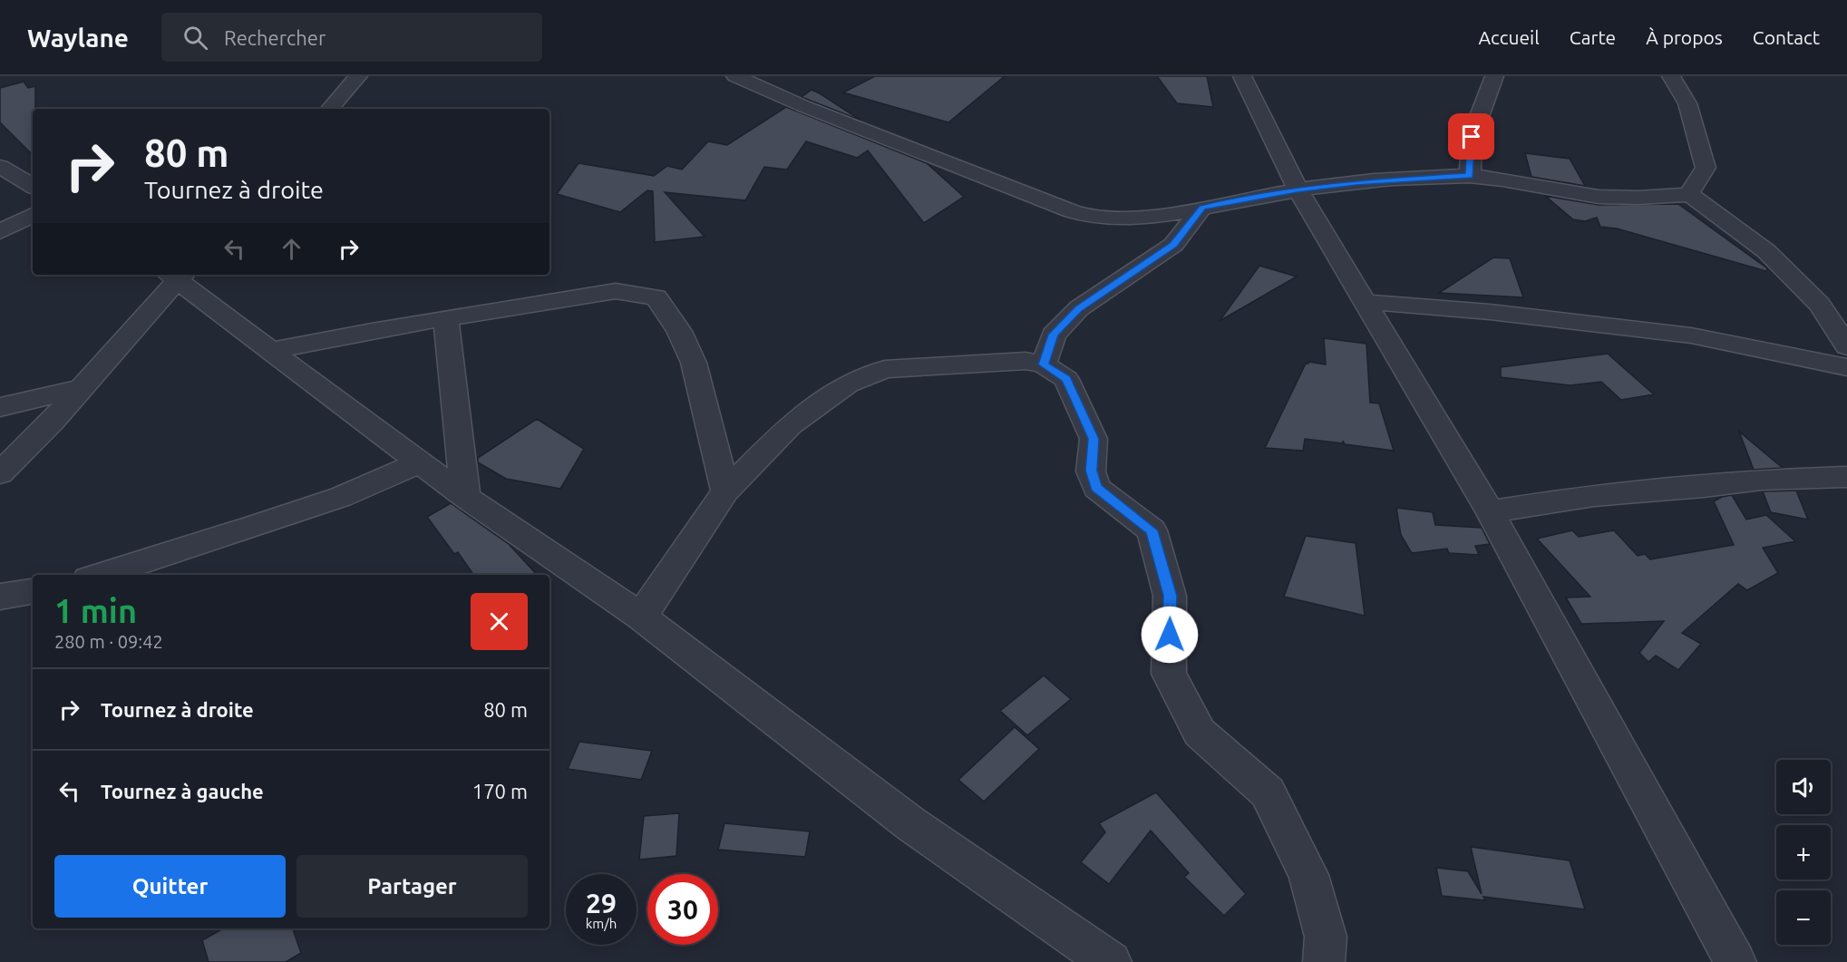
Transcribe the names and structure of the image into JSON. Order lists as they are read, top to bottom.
{
  "page": {
    "header": "Waylane",
    "search": "Rechercher",
    "nav": [
      "Accueil",
      "Carte",
      "À propos",
      "Contact"
    ],
    "turn": ["80 m", "Tournez à droite"],
    "heading": ["1 min", "280 m · 09:42"],
    "list": [
      {
        "name": "Tournez à droite",
        "value": "80 m"
      },
      {
        "name": "Tournez à gauche",
        "value": "170 m"
      }
    ],
    "map_buttons": ["+", "−"],
    "buttons": ["Quitter", "Partager"],
    "speed": "29 km/h",
    "limit": "30"
  }
}
